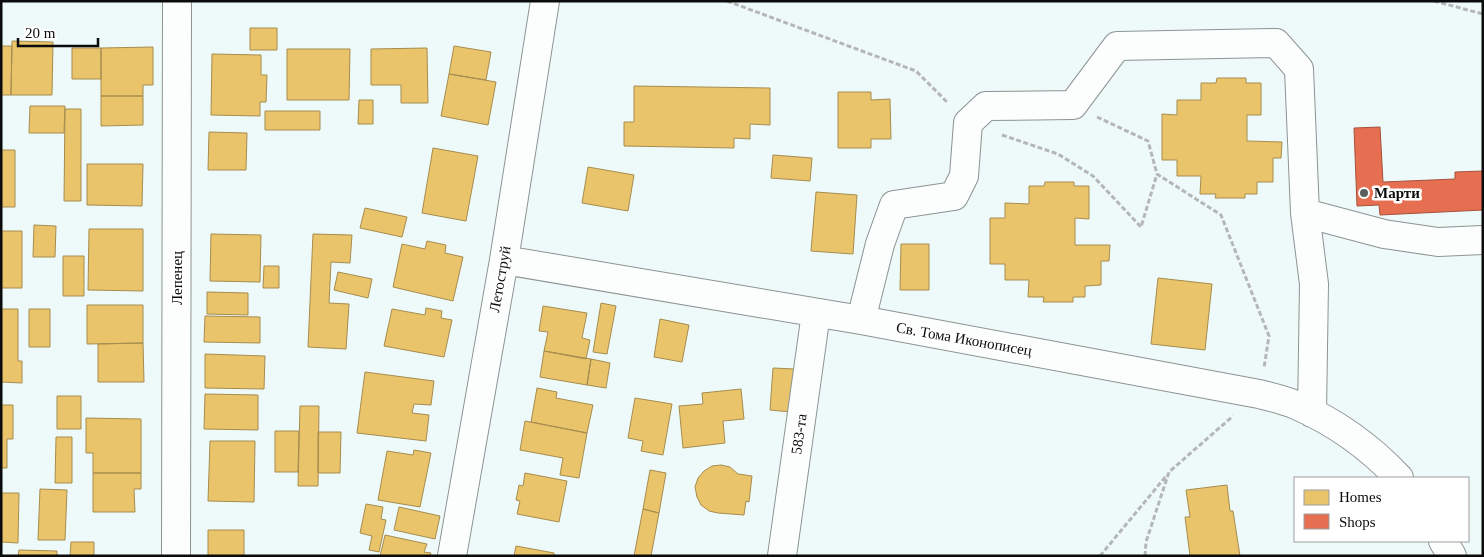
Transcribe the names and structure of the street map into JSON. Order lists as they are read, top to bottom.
{
  "streets": {
    "street": [
      "Лепенец",
      "Летоструй",
      "Св. Тома Иконописец",
      "583-та"
    ]
  },
  "crossings": [
    ["Летоструй", "Св. Тома Иконописец"],
    ["Св. Тома Иконописец", "583-та"]
  ],
  "places": ["Марти"],
  "legend": ["Homes", "Shops"],
  "scale_bar": "20 m"
}
